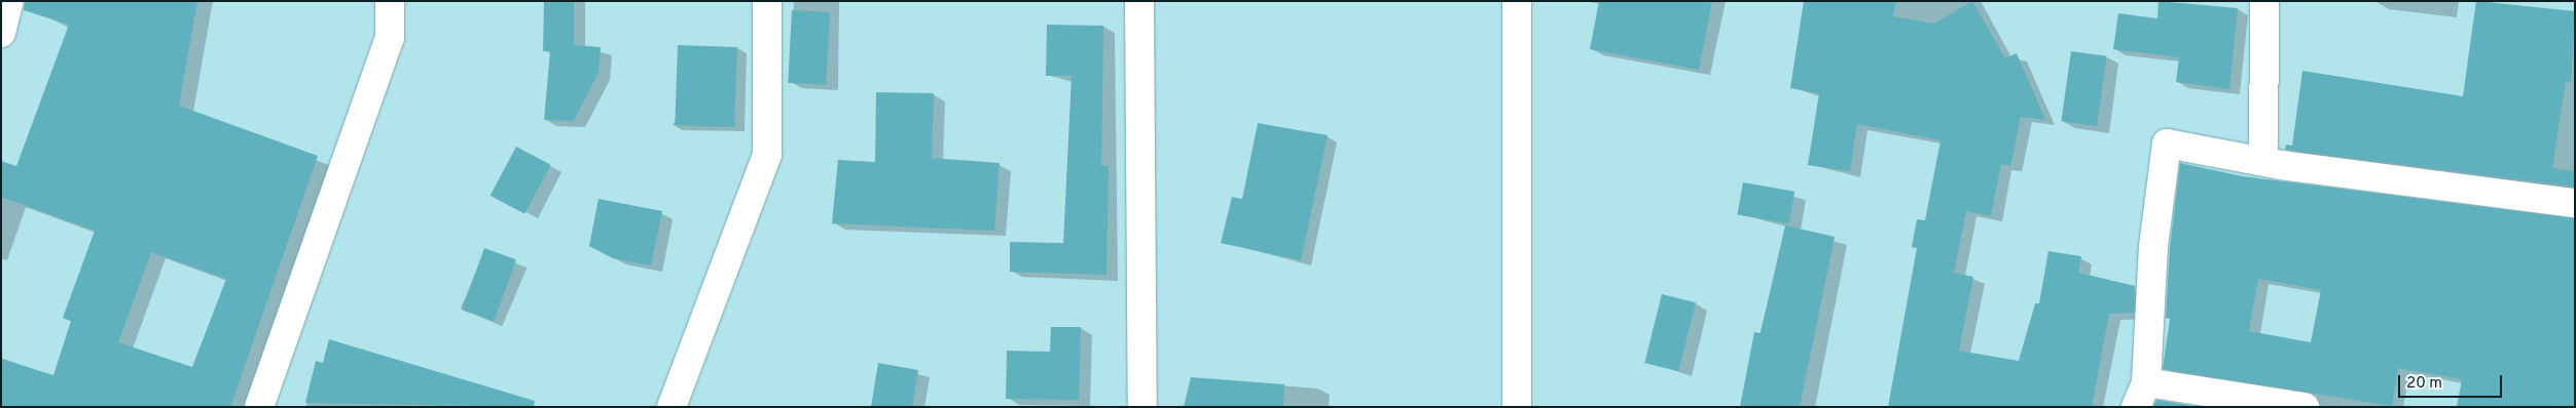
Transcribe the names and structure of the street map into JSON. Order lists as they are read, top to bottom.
{
  "scale_bar": "20 m"
}
